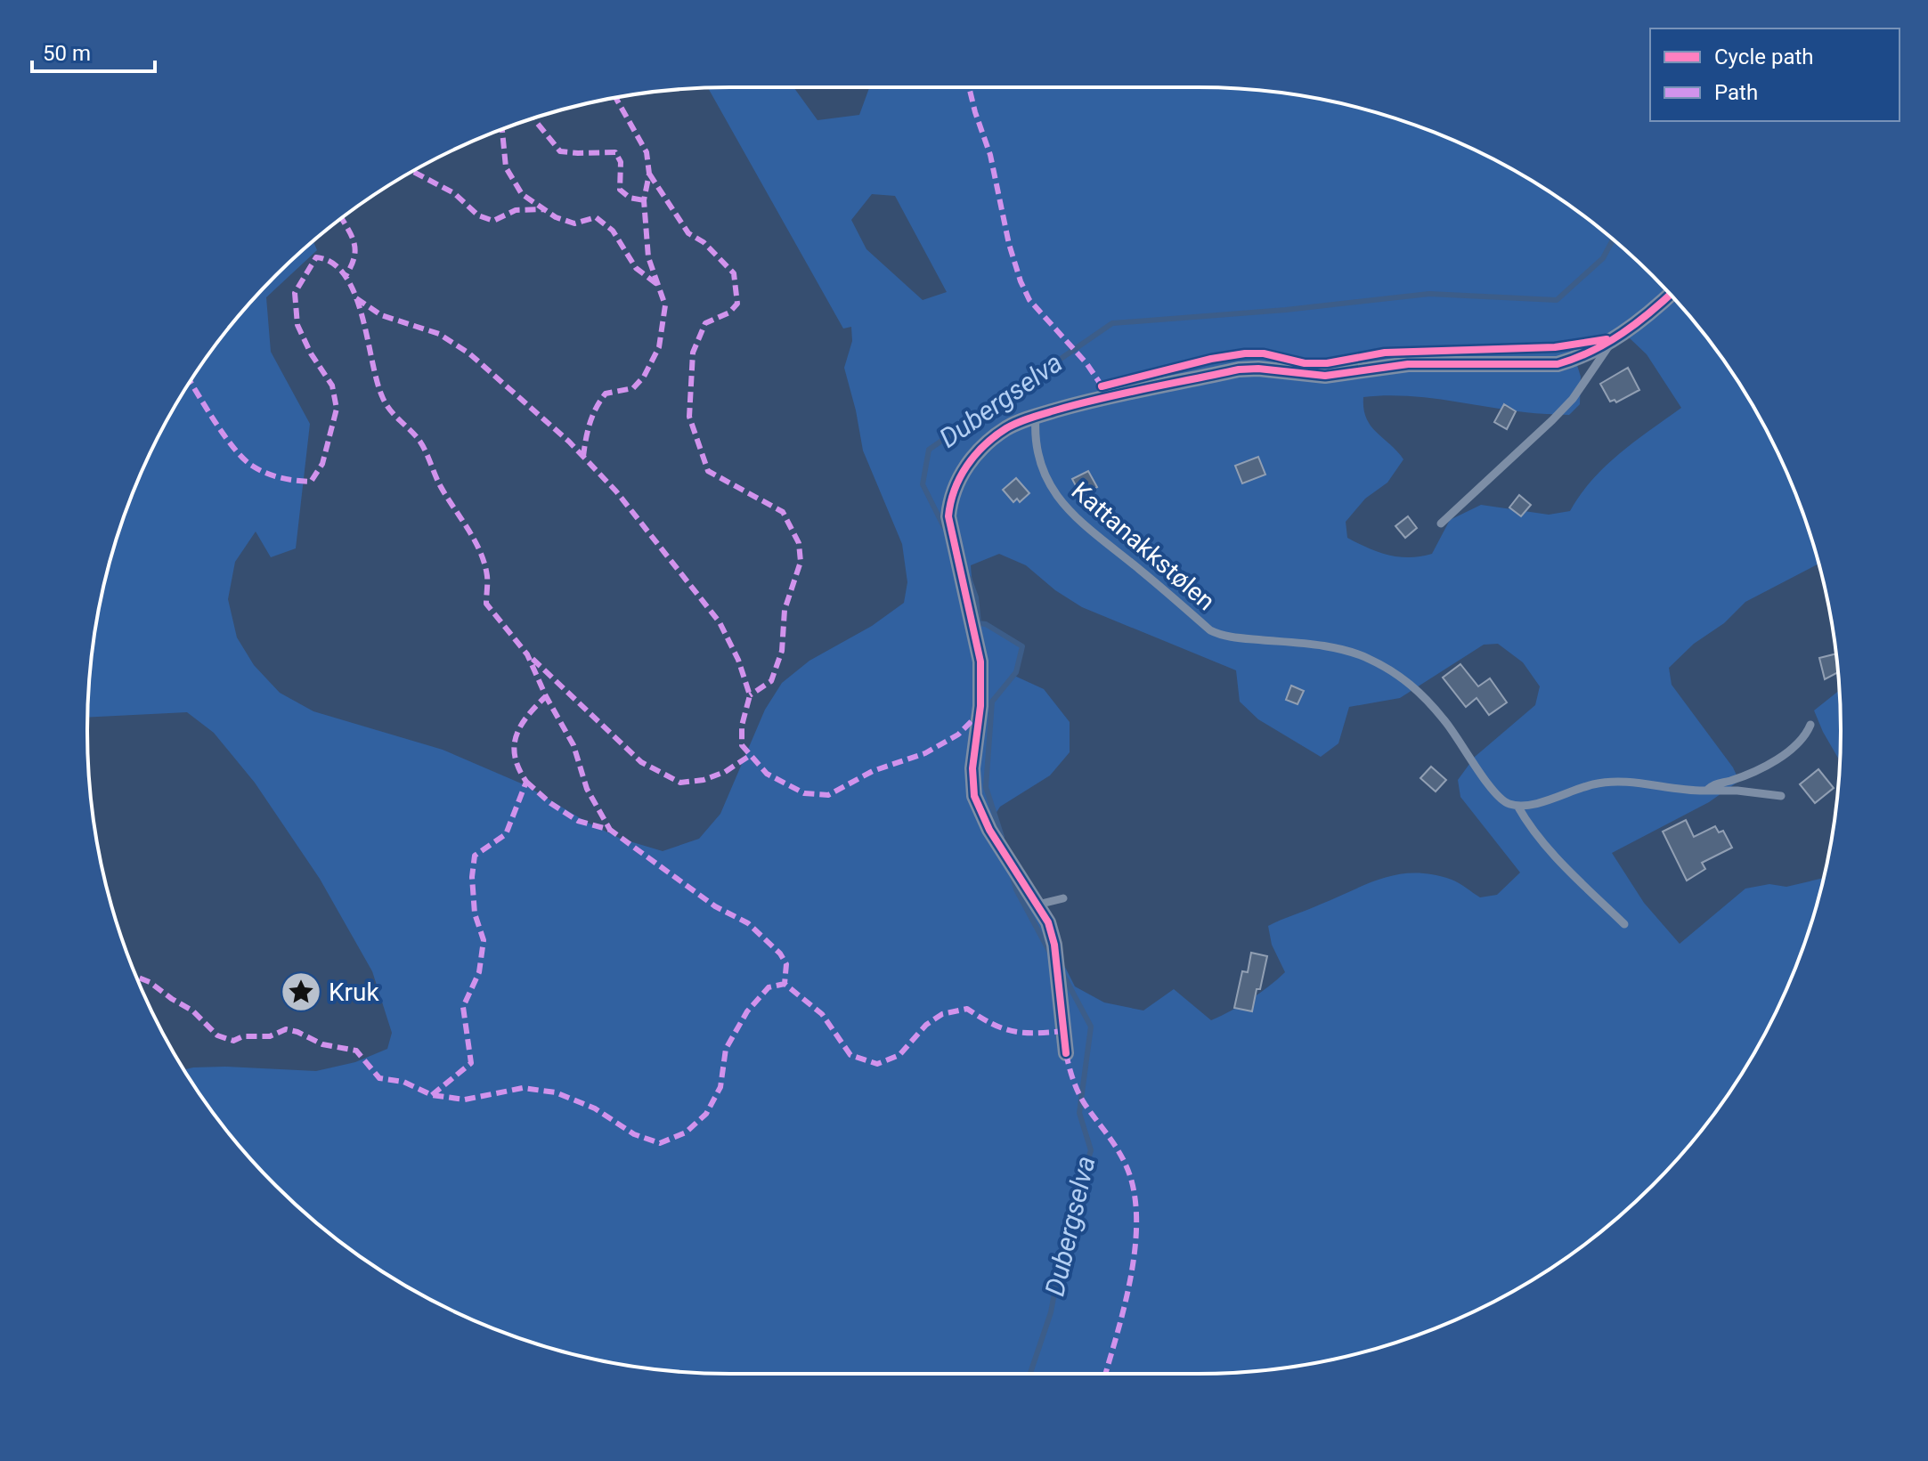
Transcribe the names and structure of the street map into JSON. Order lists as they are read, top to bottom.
{
  "streets": {
    "lane": ["Kattanakkstølen"]
  },
  "water": ["Dubergselva"],
  "places": {
    "place": ["Kruk"]
  },
  "legend": ["Cycle path", "Path"],
  "scale_bar": "50 m"
}
